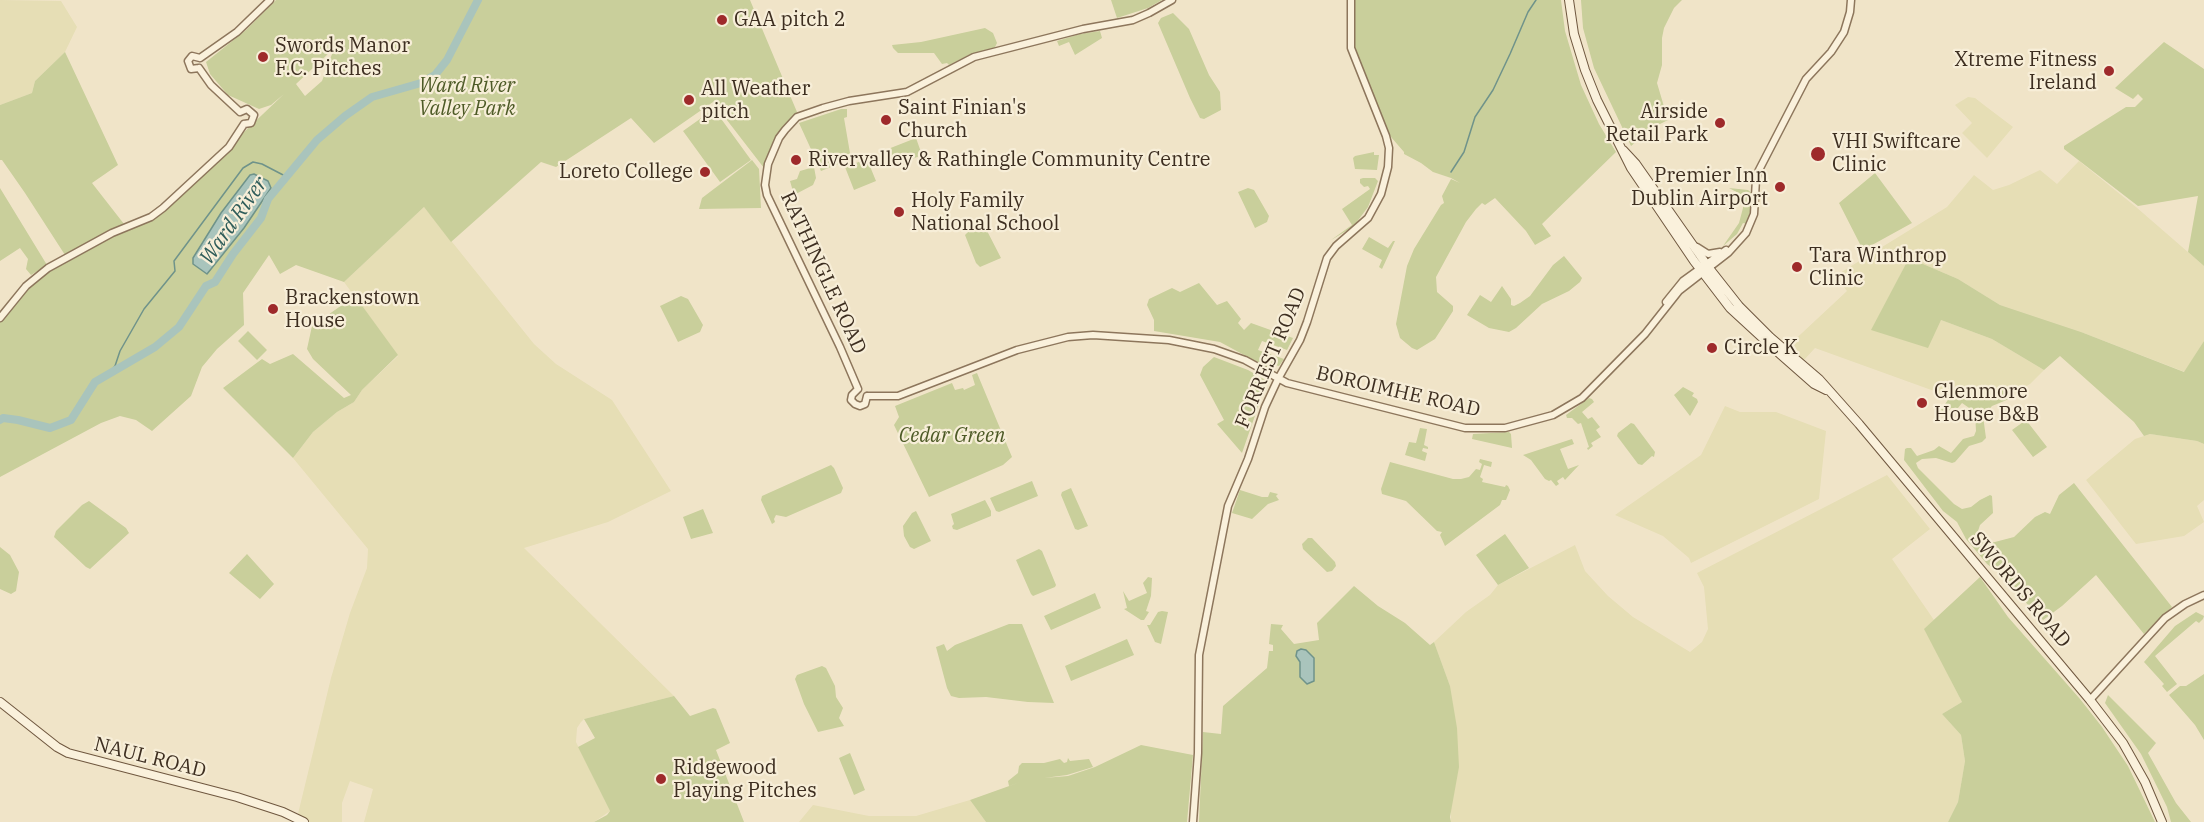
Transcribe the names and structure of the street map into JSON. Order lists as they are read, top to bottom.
{
  "streets": {
    "main road": ["SWORDS ROAD", "NAUL ROAD"],
    "street": ["RATHINGLE ROAD", "FORREST ROAD", "BOROIMHE ROAD"]
  },
  "crossings": [
    ["FORREST ROAD", "BOROIMHE ROAD"],
    ["BOROIMHE ROAD", "SWORDS ROAD"]
  ],
  "water": ["Ward River"],
  "parks": ["Ward River Valley Park", "Cedar Green"],
  "places": [
    "GAA pitch 2",
    "Swords Manor F.C. Pitches",
    "Xtreme Fitness Ireland",
    "All Weather pitch",
    "Saint Finian's Church",
    "Airside Retail Park",
    "VHI Swiftcare Clinic",
    "Rivervalley & Rathingle Community Centre",
    "Loreto College",
    "Premier Inn Dublin Airport",
    "Holy Family National School",
    "Tara Winthrop Clinic",
    "Brackenstown House",
    "Circle K",
    "Glenmore House B&B",
    "Ridgewood Playing Pitches"
  ]
}
